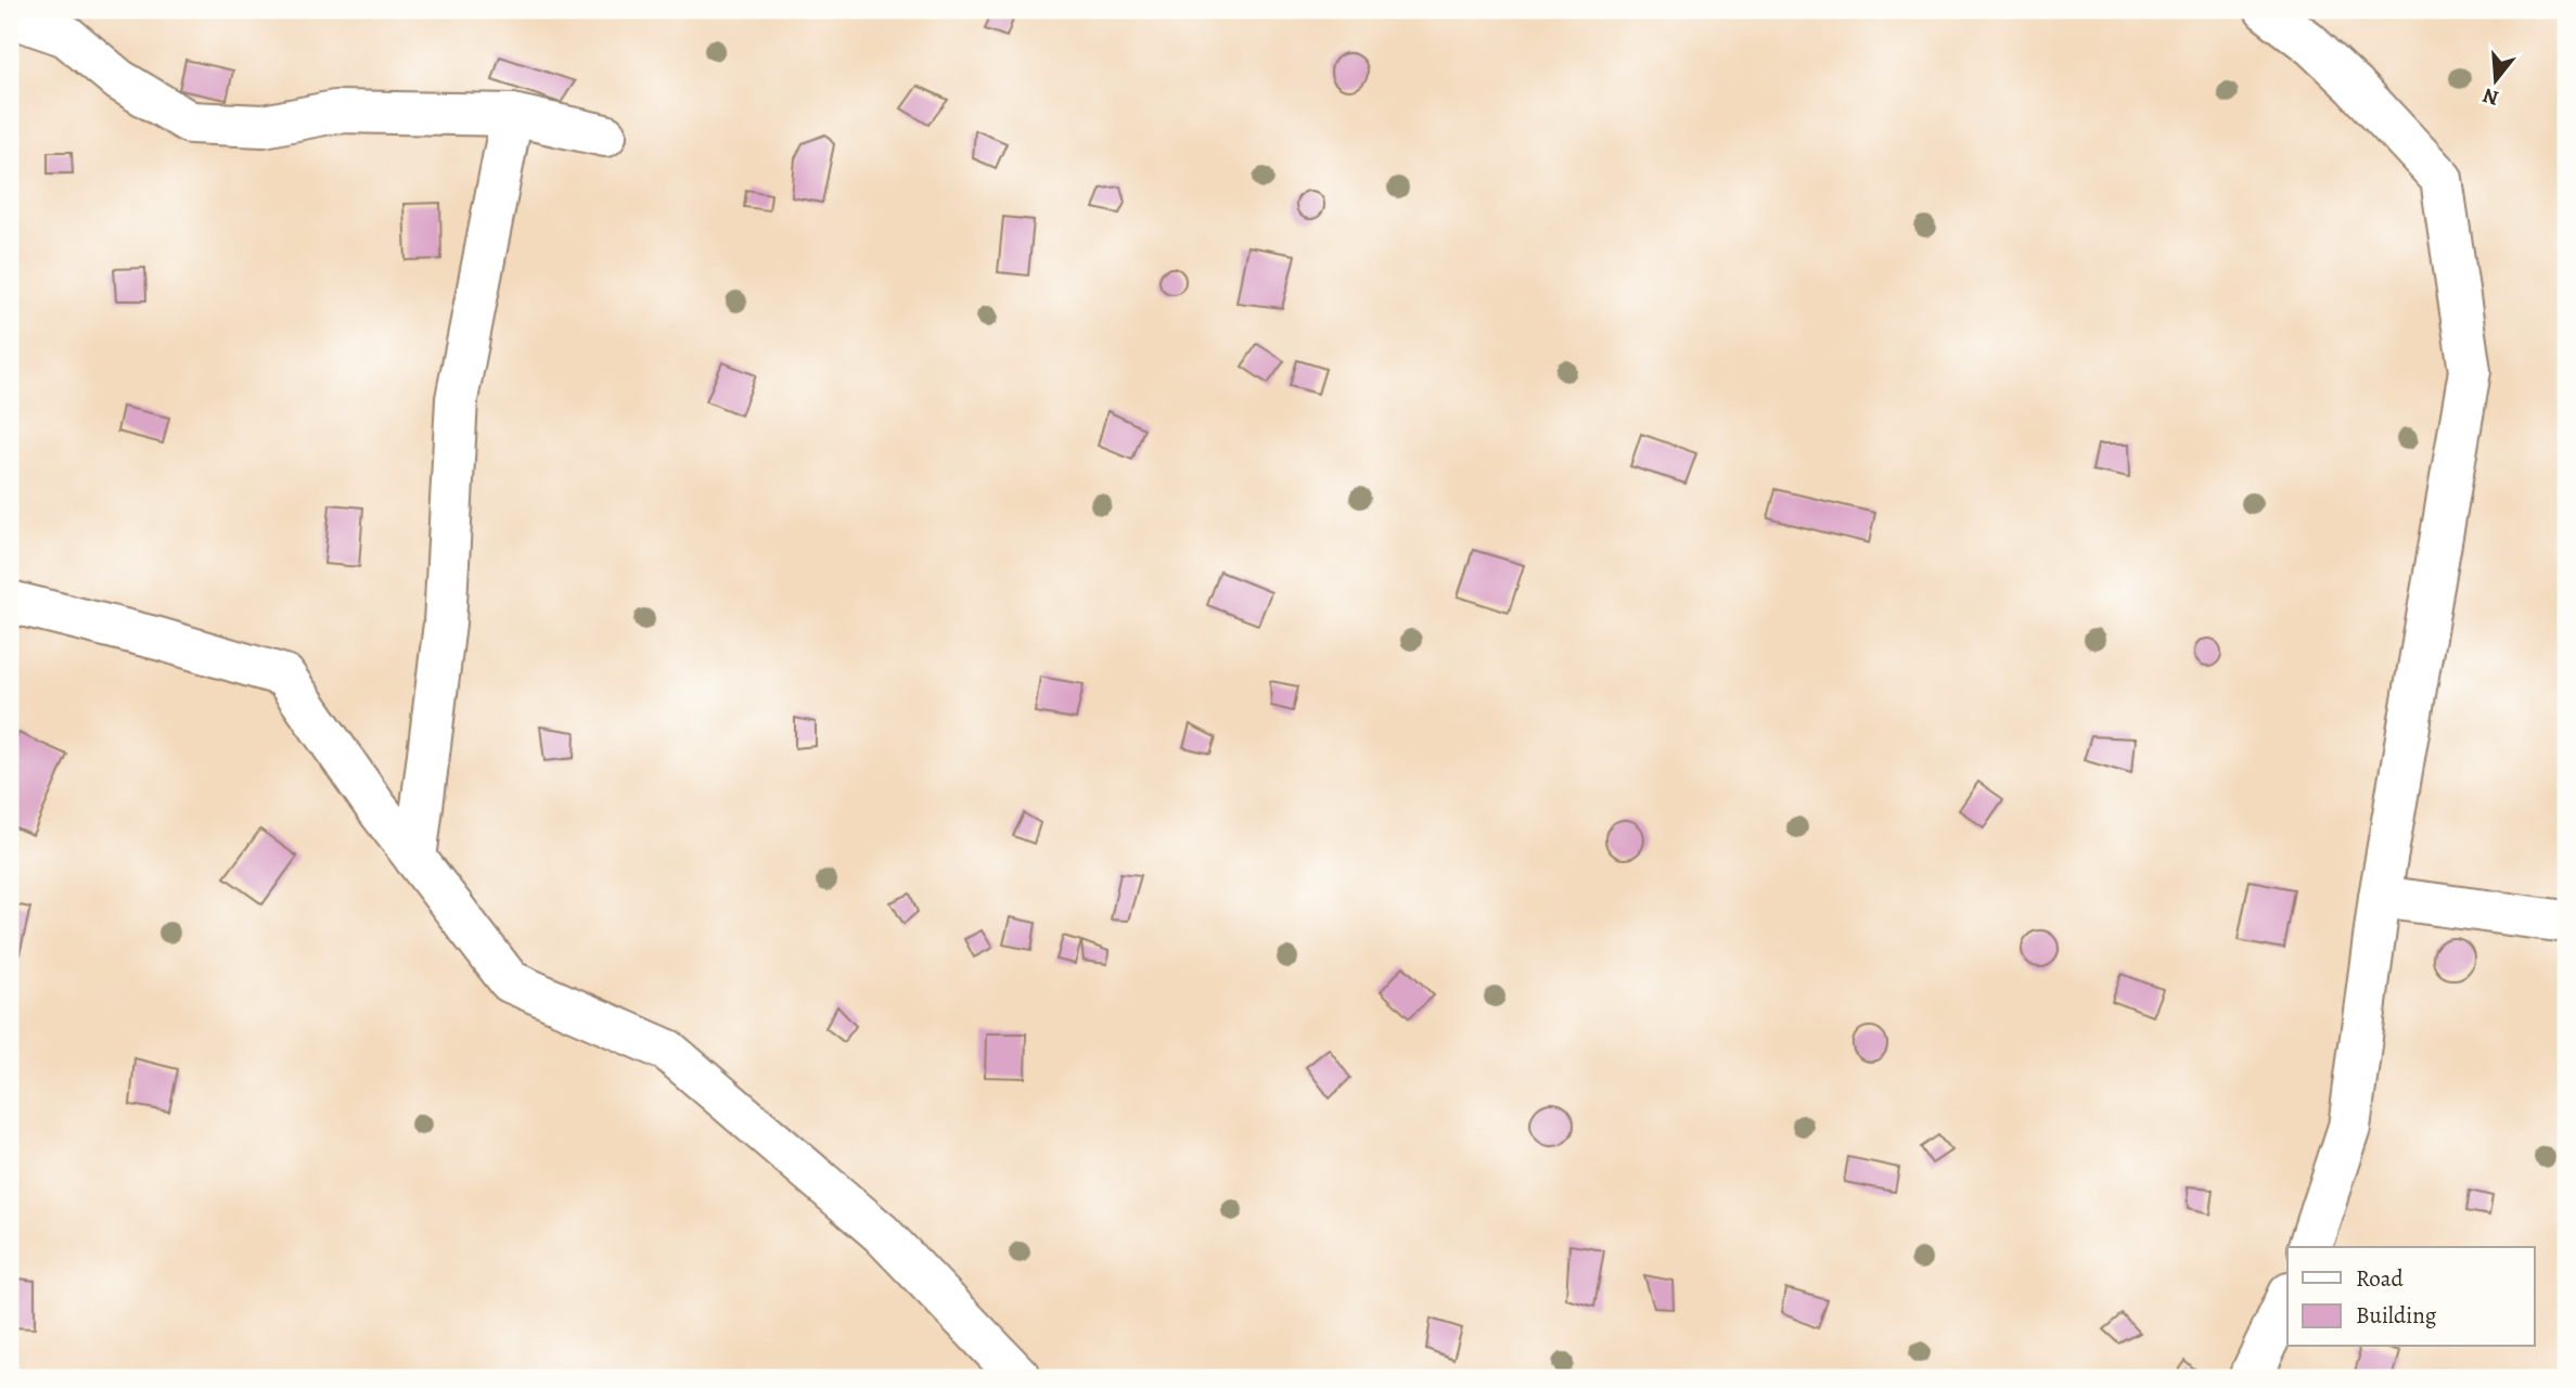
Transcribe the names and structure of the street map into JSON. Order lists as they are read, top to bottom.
{
  "legend": ["Road", "Building"],
  "north": "bottom"
}
